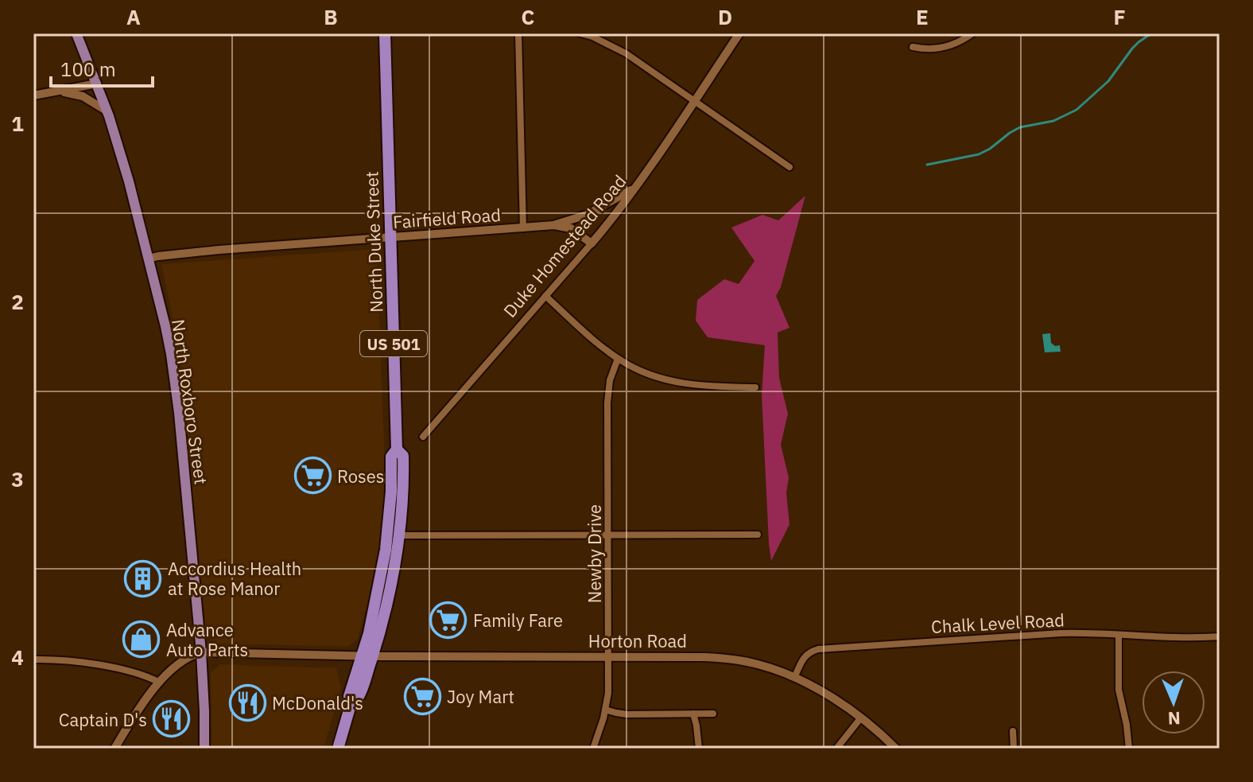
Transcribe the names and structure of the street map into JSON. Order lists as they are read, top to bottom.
{
  "streets": {
    "highway": ["North Duke Street", "US 501"],
    "main road": ["North Roxboro Street"],
    "street": [
      "Fairfield Road",
      "Duke Homestead Road",
      "Newby Drive",
      "Chalk Level Road",
      "Horton Road"
    ]
  },
  "crossings": [
    ["Fairfield Road", "North Duke Street"],
    ["Fairfield Road", "Duke Homestead Road"],
    ["Fairfield Road", "North Roxboro Street"],
    ["North Duke Street", "Horton Road"],
    ["North Roxboro Street", "Horton Road"],
    ["Newby Drive", "Horton Road"],
    ["Chalk Level Road", "Horton Road"]
  ],
  "places": {
    "supermarket": ["Roses", "Family Fare", "Joy Mart"],
    "building": ["Accordius Health at Rose Manor"],
    "shop": ["Advance Auto Parts"],
    "restaurant": ["McDonald's", "Captain D's"]
  },
  "scale_bar": "100 m",
  "north": "bottom",
  "grid": {
    "columns": [
      "A",
      "B",
      "C",
      "D",
      "E",
      "F"
    ],
    "rows": [
      "1",
      "2",
      "3",
      "4"
    ]
  }
}
